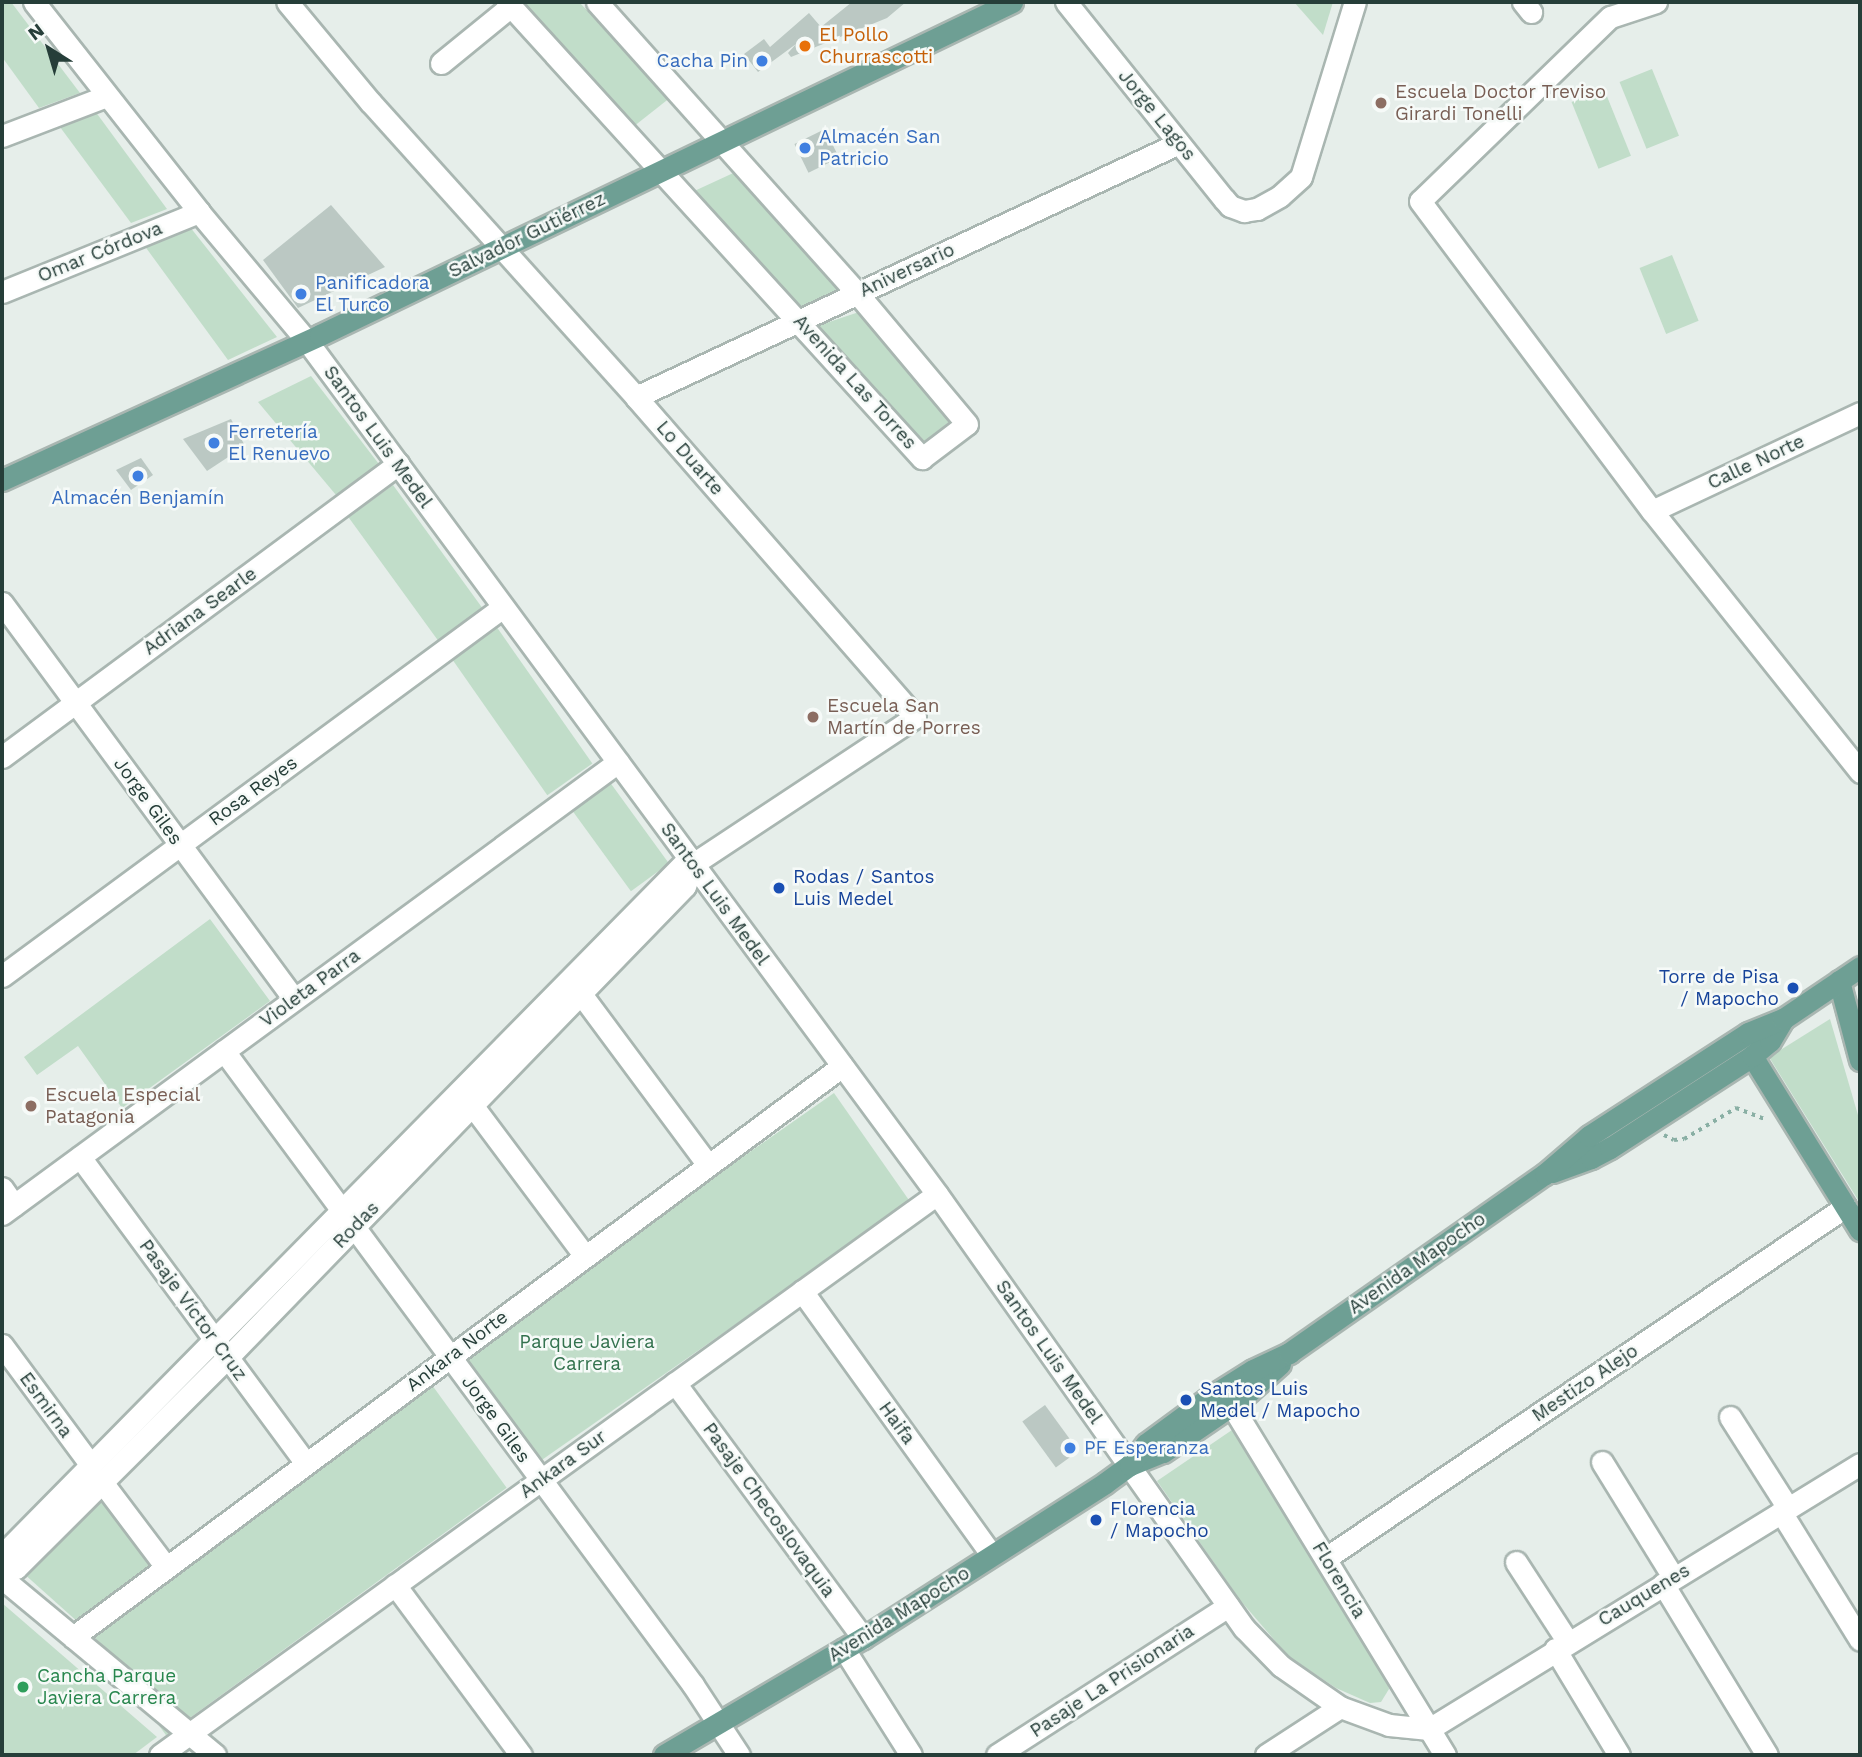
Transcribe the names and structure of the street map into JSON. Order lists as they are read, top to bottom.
{
  "streets": {
    "main road": ["Salvador Gutiérrez", "Avenida Mapocho"],
    "street": [
      "Jorge Lagos",
      "Omar Córdova",
      "Aniversario",
      "Avenida Las Torres",
      "Santos Luis Medel",
      "Lo Duarte",
      "Calle Norte",
      "Adriana Searle",
      "Rosa Reyes",
      "Jorge Giles",
      "Violeta Parra",
      "Rodas",
      "Pasaje Víctor Cruz",
      "Ankara Norte",
      "Mestizo Alejo",
      "Esmirna",
      "Haifa",
      "Ankara Sur",
      "Pasaje Checoslovaquia",
      "Florencia",
      "Cauquenes",
      "Pasaje La Prisionaria"
    ]
  },
  "crossings": [
    ["Jorge Lagos", "Aniversario"],
    ["Salvador Gutiérrez", "Avenida Las Torres"],
    ["Salvador Gutiérrez", "Santos Luis Medel"],
    ["Salvador Gutiérrez", "Lo Duarte"],
    ["Omar Córdova", "Santos Luis Medel"],
    ["Aniversario", "Avenida Las Torres"],
    ["Aniversario", "Lo Duarte"],
    ["Santos Luis Medel", "Lo Duarte"],
    ["Santos Luis Medel", "Adriana Searle"],
    ["Santos Luis Medel", "Rosa Reyes"],
    ["Santos Luis Medel", "Violeta Parra"],
    ["Santos Luis Medel", "Rodas"],
    ["Santos Luis Medel", "Avenida Mapocho"],
    ["Santos Luis Medel", "Ankara Norte"],
    ["Santos Luis Medel", "Ankara Sur"],
    ["Santos Luis Medel", "Florencia"],
    ["Santos Luis Medel", "Cauquenes"],
    ["Santos Luis Medel", "Pasaje La Prisionaria"],
    ["Lo Duarte", "Rodas"],
    ["Adriana Searle", "Jorge Giles"],
    ["Rosa Reyes", "Jorge Giles"],
    ["Jorge Giles", "Violeta Parra"],
    ["Jorge Giles", "Rodas"],
    ["Jorge Giles", "Avenida Mapocho"],
    ["Jorge Giles", "Ankara Norte"],
    ["Jorge Giles", "Ankara Sur"],
    ["Violeta Parra", "Pasaje Víctor Cruz"],
    ["Rodas", "Pasaje Víctor Cruz"],
    ["Rodas", "Esmirna"],
    ["Avenida Mapocho", "Haifa"],
    ["Avenida Mapocho", "Pasaje Checoslovaquia"],
    ["Avenida Mapocho", "Florencia"],
    ["Pasaje Víctor Cruz", "Ankara Norte"],
    ["Ankara Norte", "Esmirna"],
    ["Mestizo Alejo", "Florencia"],
    ["Haifa", "Ankara Sur"],
    ["Ankara Sur", "Pasaje Checoslovaquia"],
    ["Florencia", "Cauquenes"]
  ],
  "parks": ["Parque Javiera Carrera"],
  "places": [
    "El Pollo Churrascotti",
    "Cacha Pin",
    "Escuela Doctor Treviso Girardi Tonelli",
    "Almacén San Patricio",
    "Panificadora El Turco",
    "Ferretería El Renuevo",
    "Almacén Benjamín",
    "Escuela San Martín de Porres",
    "Rodas / Santos Luis Medel",
    "Torre de Pisa / Mapocho",
    "Escuela Especial Patagonia",
    "Santos Luis Medel / Mapocho",
    "PF Esperanza",
    "Florencia / Mapocho",
    "Cancha Parque Javiera Carrera"
  ],
  "north": "top left"
}
